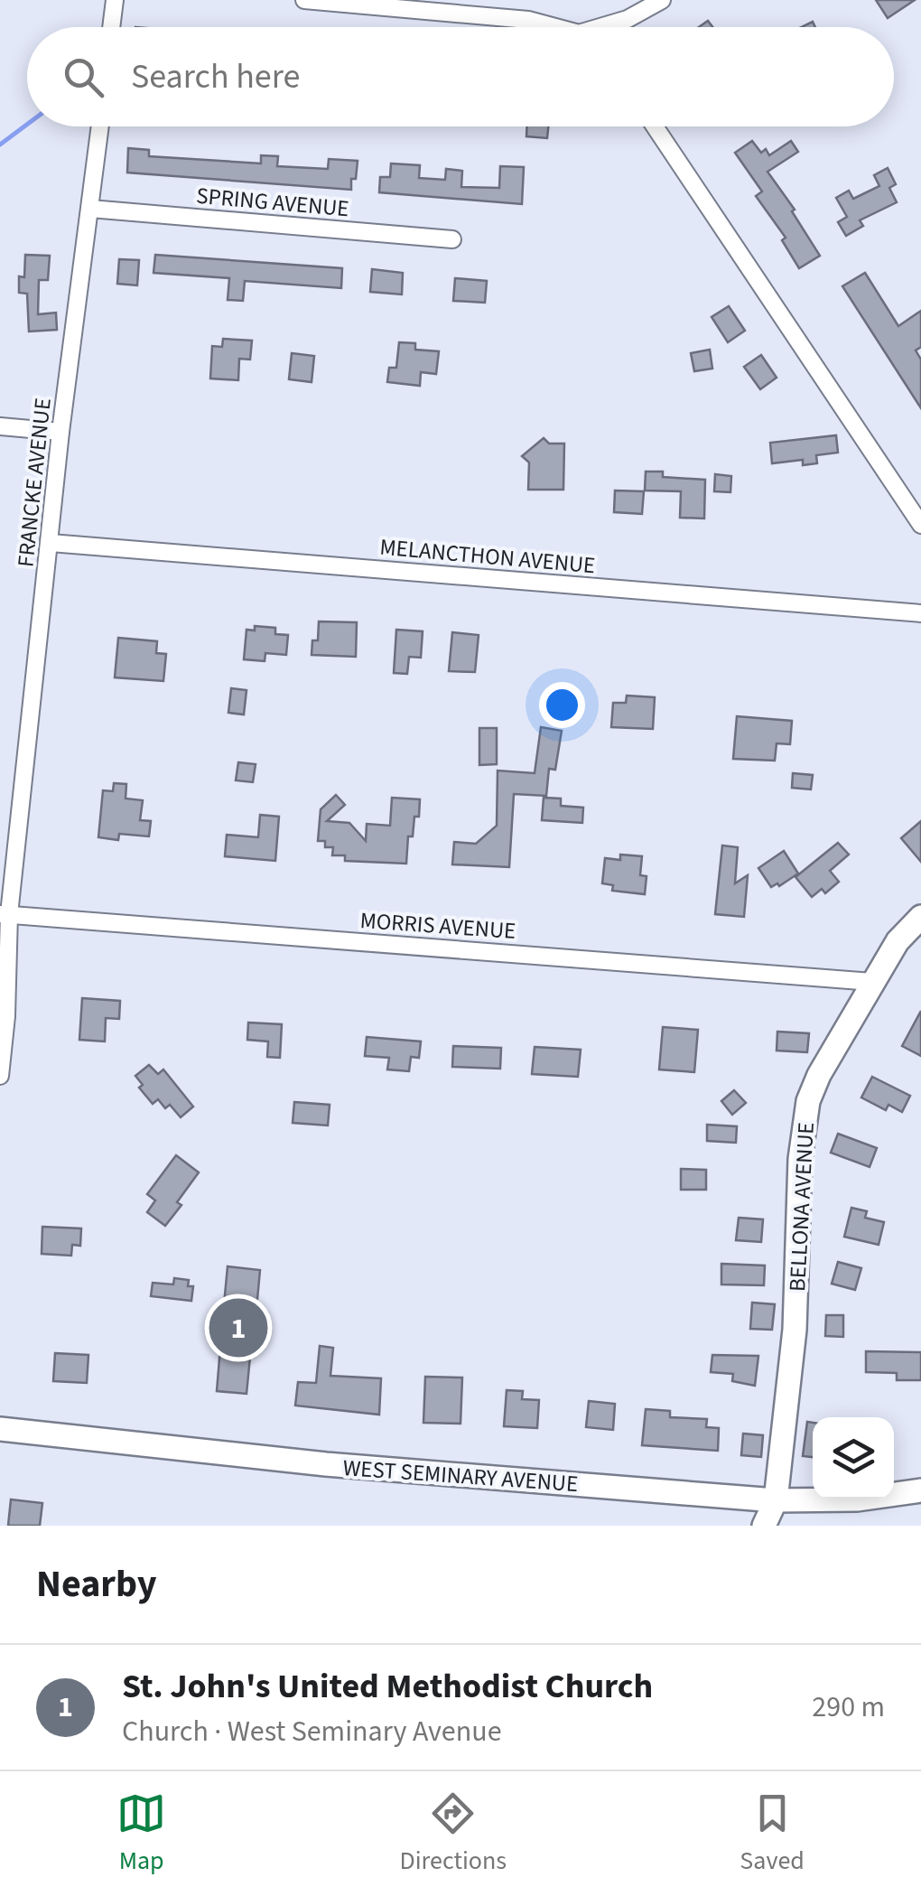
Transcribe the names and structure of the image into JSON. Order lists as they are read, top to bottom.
{
  "streets": {
    "main road": ["BELLONA AVENUE", "WEST SEMINARY AVENUE"],
    "street": [
      "SPRING AVENUE",
      "FRANCKE AVENUE",
      "MELANCTHON AVENUE",
      "MORRIS AVENUE"
    ]
  },
  "crossings": [
    ["SPRING AVENUE", "FRANCKE AVENUE"],
    ["FRANCKE AVENUE", "MELANCTHON AVENUE"],
    ["FRANCKE AVENUE", "MORRIS AVENUE"],
    ["MORRIS AVENUE", "BELLONA AVENUE"],
    ["BELLONA AVENUE", "WEST SEMINARY AVENUE"]
  ],
  "page": {
    "search": "Search here",
    "pins": "1",
    "heading": "Nearby",
    "list": [
      {
        "mark": "1",
        "name": "St. John's United Methodist Church",
        "note": "Church · West Seminary Avenue",
        "value": "290 m"
      }
    ],
    "nav": ["Map", "Directions", "Saved"]
  }
}
